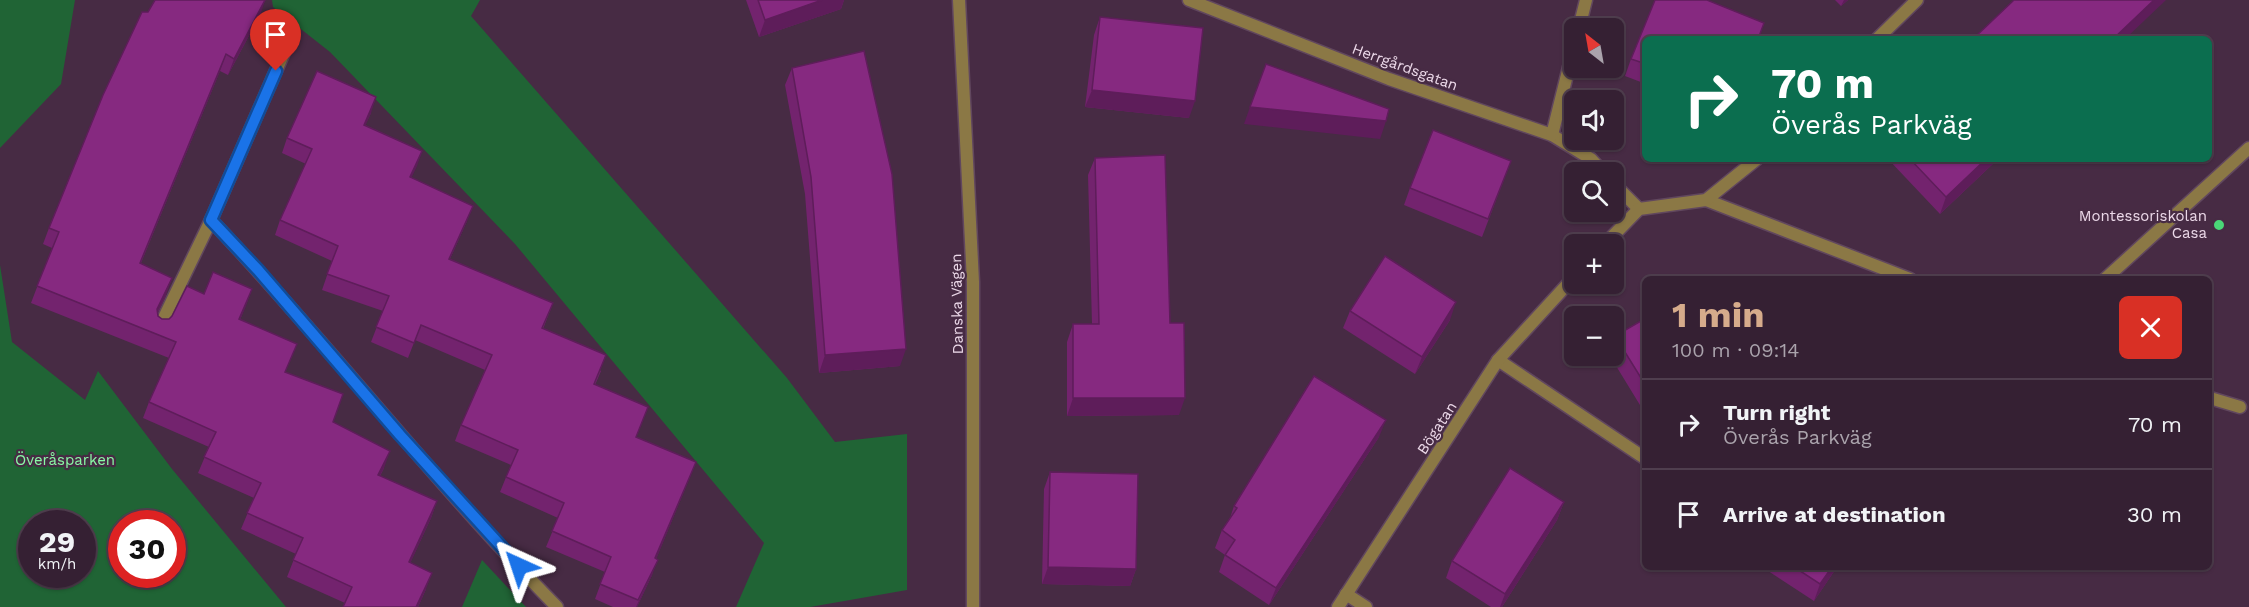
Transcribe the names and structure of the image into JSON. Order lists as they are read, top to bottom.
{
  "streets": {
    "street": ["Herrgårdsgatan", "Danska Vägen", "Bögatan"]
  },
  "parks": ["Överåsparken"],
  "places": ["Montessoriskolan Casa"],
  "north": "top left",
  "page": {
    "map_buttons": ["+", "−"],
    "turn": ["70 m", "Överås Parkväg"],
    "heading": ["1 min", "100 m · 09:14"],
    "list": [
      {
        "name": "Turn right",
        "note": "Överås Parkväg",
        "value": "70 m"
      },
      {
        "name": "Arrive at destination",
        "value": "30 m"
      }
    ],
    "speed": "29 km/h",
    "limit": "30"
  }
}
